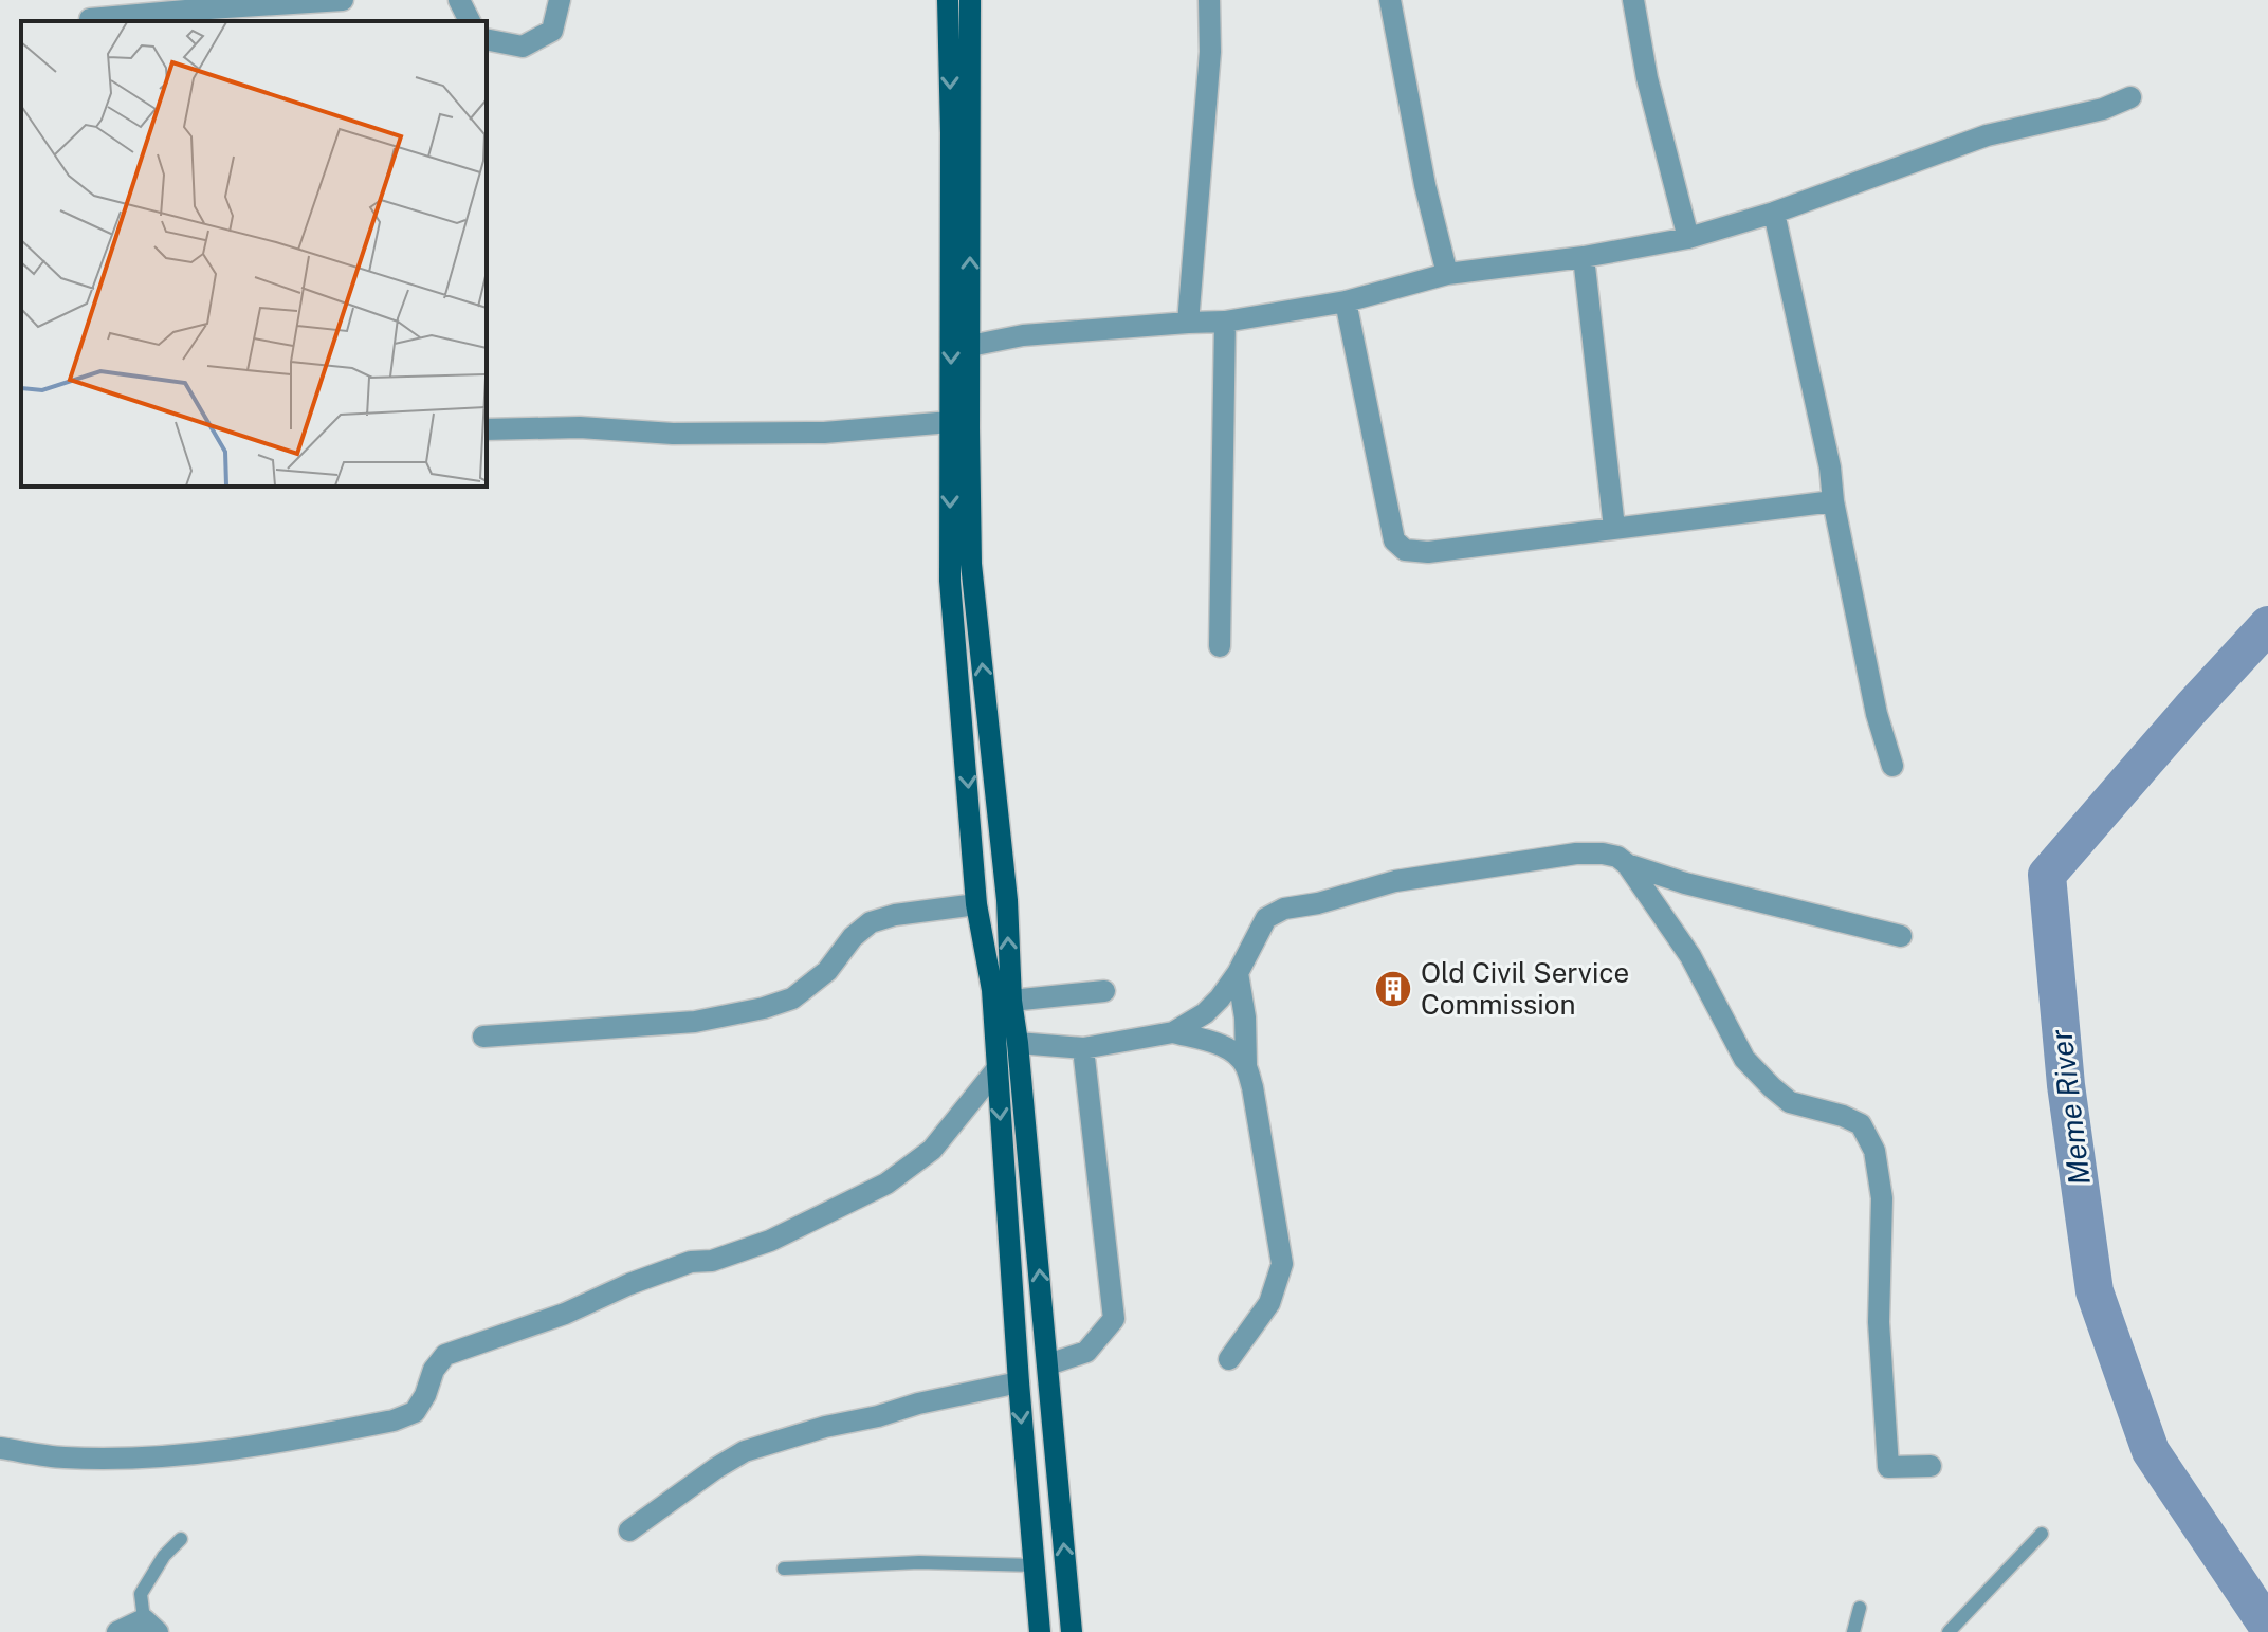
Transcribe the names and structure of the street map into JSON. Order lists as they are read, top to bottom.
{
  "water": ["Meme River"],
  "places": {
    "building": ["Old Civil Service Commission"]
  }
}
